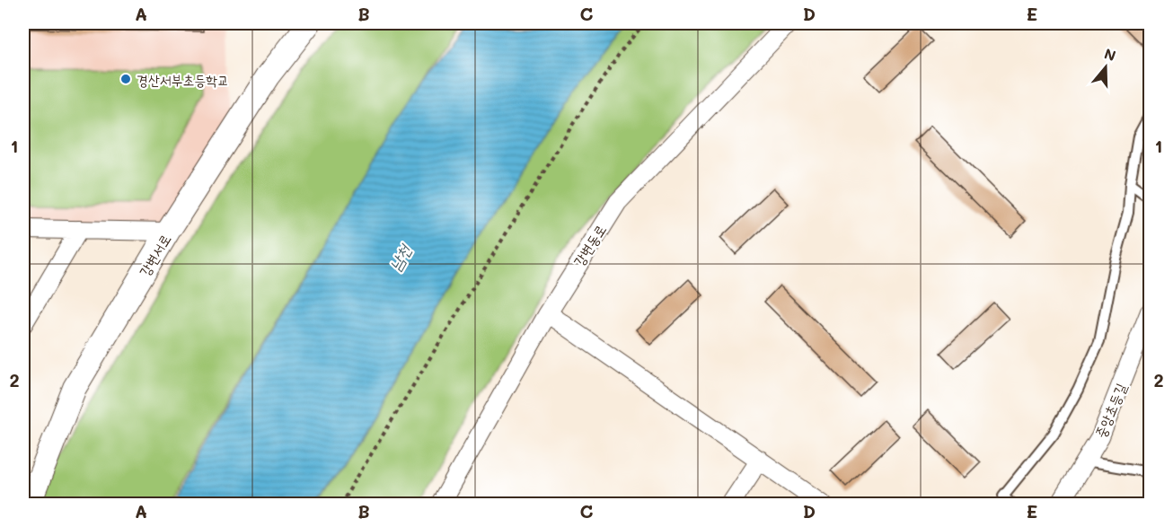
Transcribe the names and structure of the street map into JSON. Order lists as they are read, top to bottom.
{
  "streets": {
    "street": ["강변동로", "강변서로", "중앙초등길"]
  },
  "water": ["남천"],
  "places": ["경산서부초등학교"],
  "north": "top",
  "grid": {
    "columns": [
      "A",
      "B",
      "C",
      "D",
      "E"
    ],
    "rows": ["1", "2"]
  }
}
